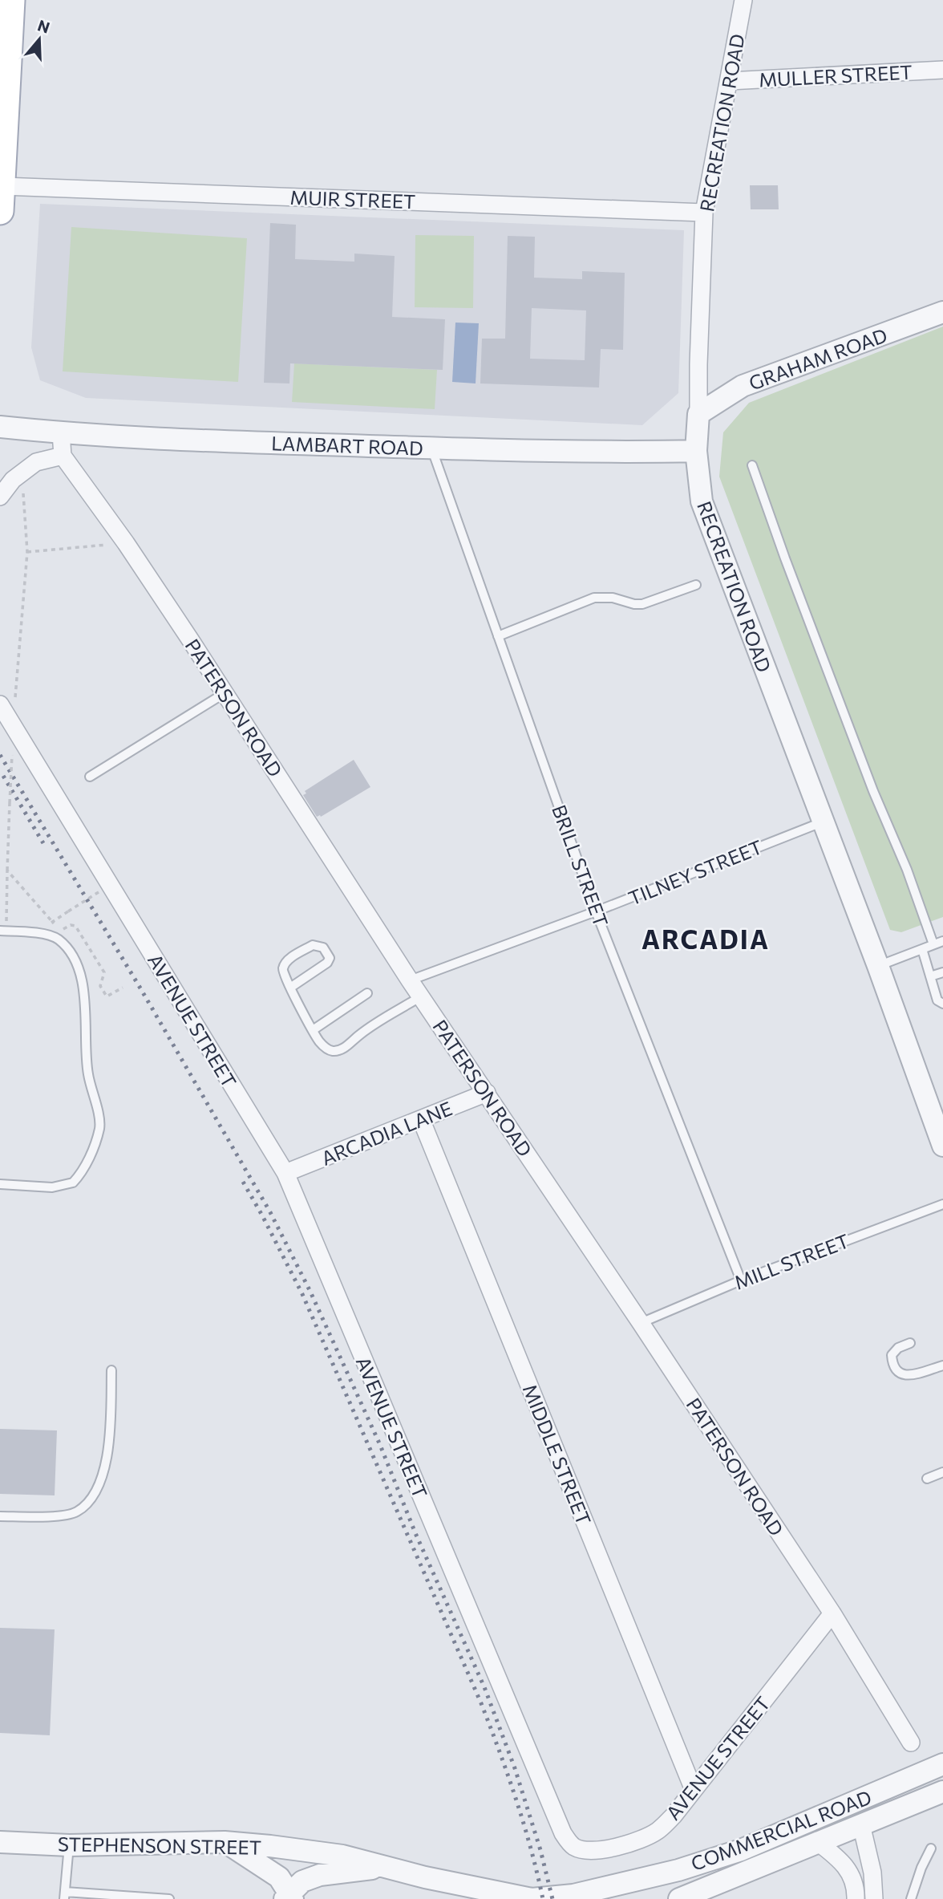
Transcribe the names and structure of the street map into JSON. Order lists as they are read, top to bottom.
{
  "streets": {
    "street": [
      "MULLER STREET",
      "RECREATION ROAD",
      "MUIR STREET",
      "GRAHAM ROAD",
      "LAMBART ROAD",
      "PATERSON ROAD",
      "AVENUE STREET",
      "ARCADIA LANE",
      "MIDDLE STREET",
      "COMMERCIAL ROAD",
      "STEPHENSON STREET"
    ],
    "lane": ["BRILL STREET", "TILNEY STREET", "MILL STREET"]
  },
  "crossings": [
    ["MULLER STREET", "RECREATION ROAD"],
    ["RECREATION ROAD", "MUIR STREET"],
    ["RECREATION ROAD", "GRAHAM ROAD"],
    ["RECREATION ROAD", "LAMBART ROAD"],
    ["RECREATION ROAD", "TILNEY STREET"],
    ["LAMBART ROAD", "BRILL STREET"],
    ["PATERSON ROAD", "TILNEY STREET"],
    ["PATERSON ROAD", "AVENUE STREET"],
    ["PATERSON ROAD", "ARCADIA LANE"],
    ["PATERSON ROAD", "MILL STREET"],
    ["BRILL STREET", "TILNEY STREET"],
    ["BRILL STREET", "MILL STREET"],
    ["AVENUE STREET", "ARCADIA LANE"],
    ["AVENUE STREET", "MIDDLE STREET"],
    ["ARCADIA LANE", "MIDDLE STREET"],
    ["COMMERCIAL ROAD", "STEPHENSON STREET"]
  ],
  "districts": ["ARCADIA"],
  "north": "top"
}
